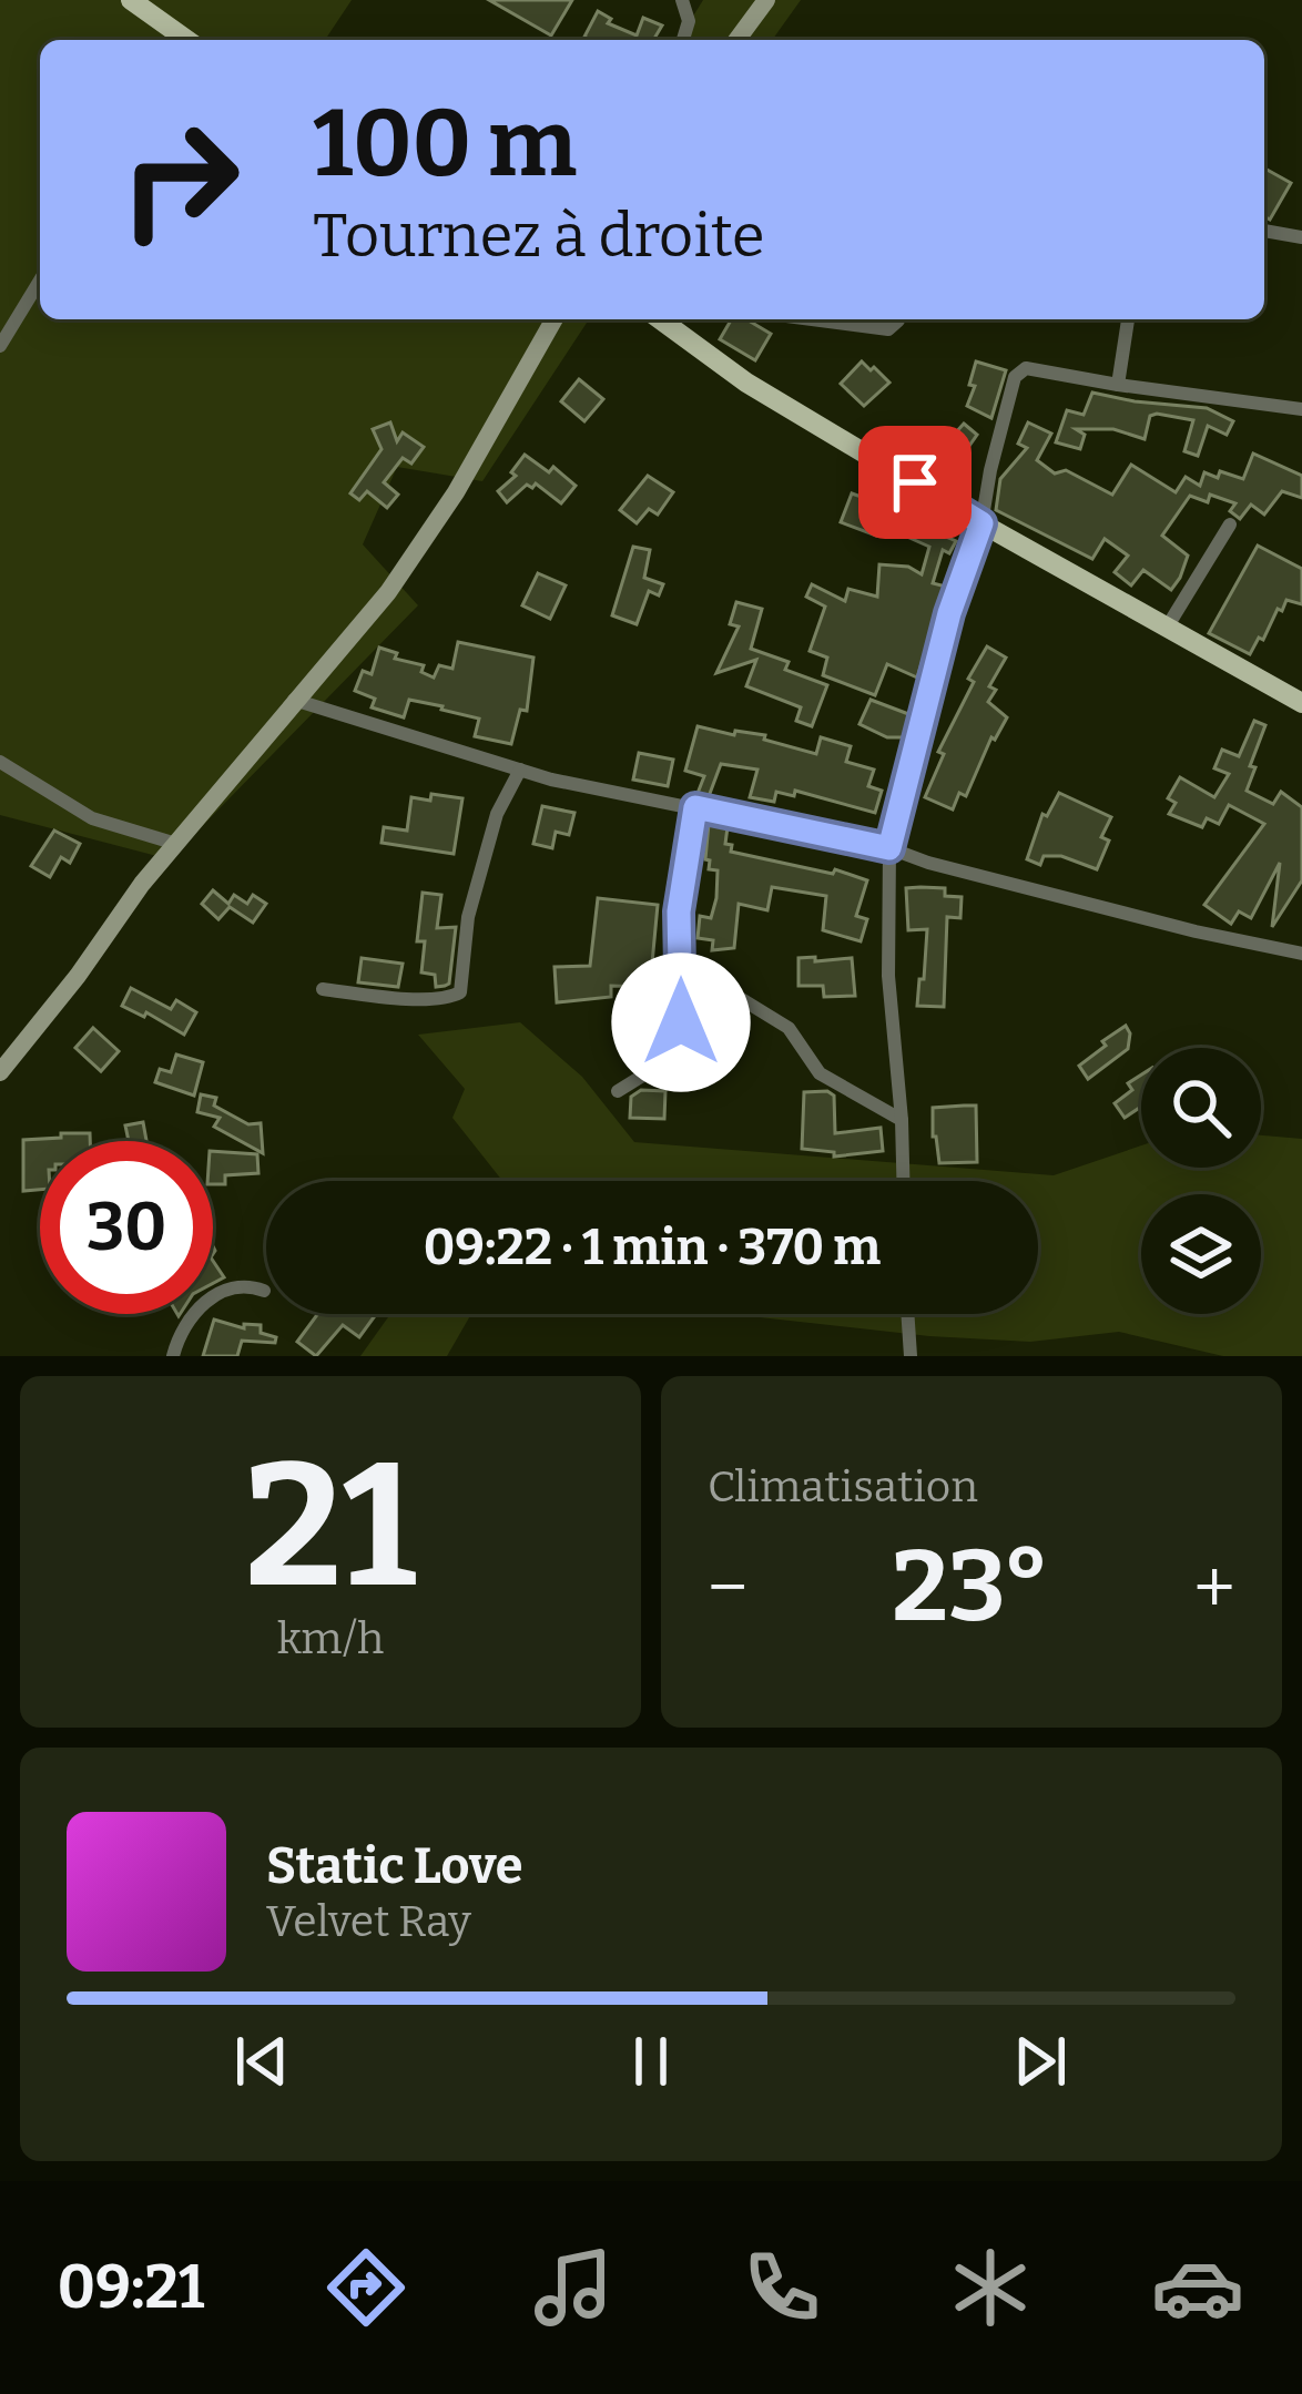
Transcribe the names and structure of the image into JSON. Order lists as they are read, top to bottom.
{
  "page": {
    "turn": ["100 m", "Tournez à droite"],
    "limit": "30",
    "trip": "09:22 · 1 min · 370 m",
    "tile": [
      ["21", "km/h"],
      "Climatisation"
    ],
    "heat": ["−", "23°", "+"],
    "song": ["Static Love", "Velvet Ray"],
    "tabs": "09:21"
  }
}
